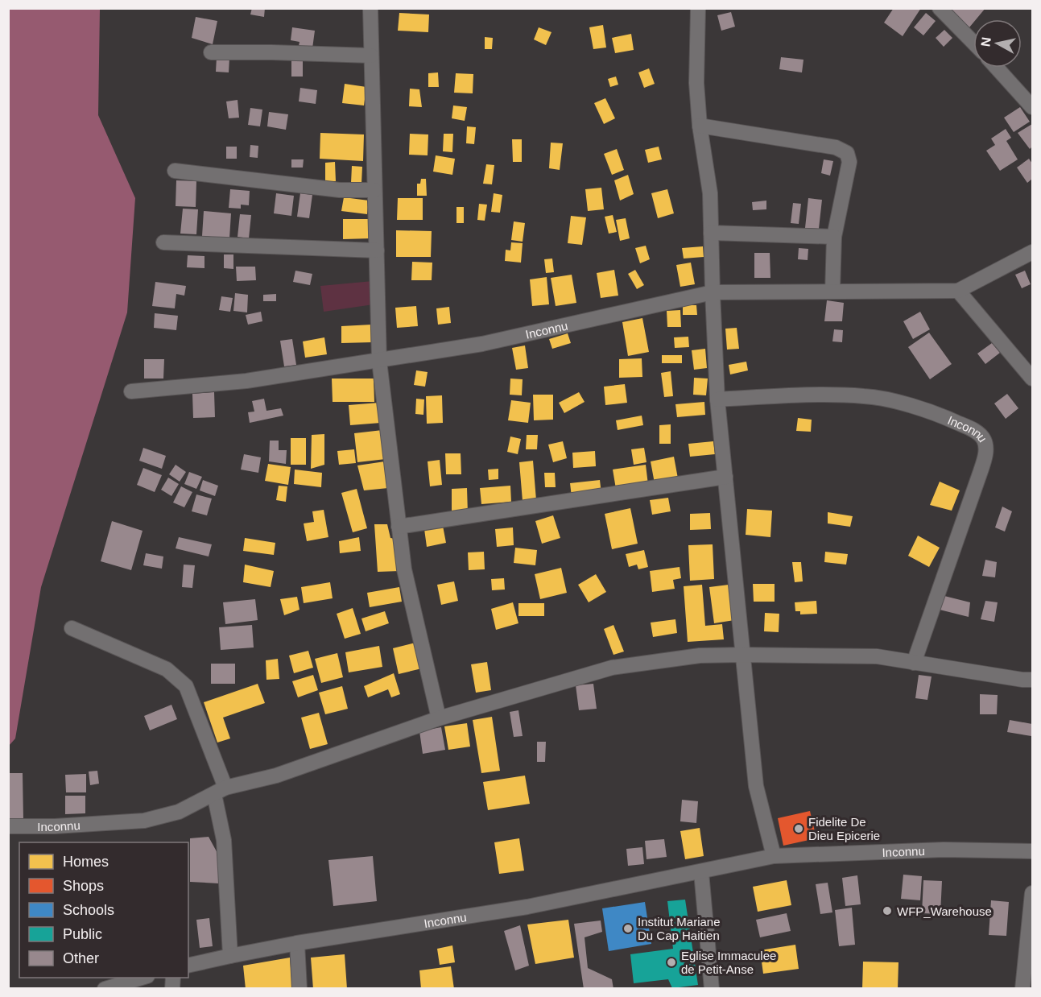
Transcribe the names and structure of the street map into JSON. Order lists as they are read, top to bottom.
{
  "streets": {
    "street": ["Inconnu"]
  },
  "places": [
    "Fidelite De Dieu Epicerie",
    "WFP_Warehouse",
    "Institut Mariane Du Cap Haitien",
    "Eglise Immaculee de Petit-Anse"
  ],
  "legend": [
    "Homes",
    "Shops",
    "Schools",
    "Public",
    "Other"
  ],
  "north": "left"
}
